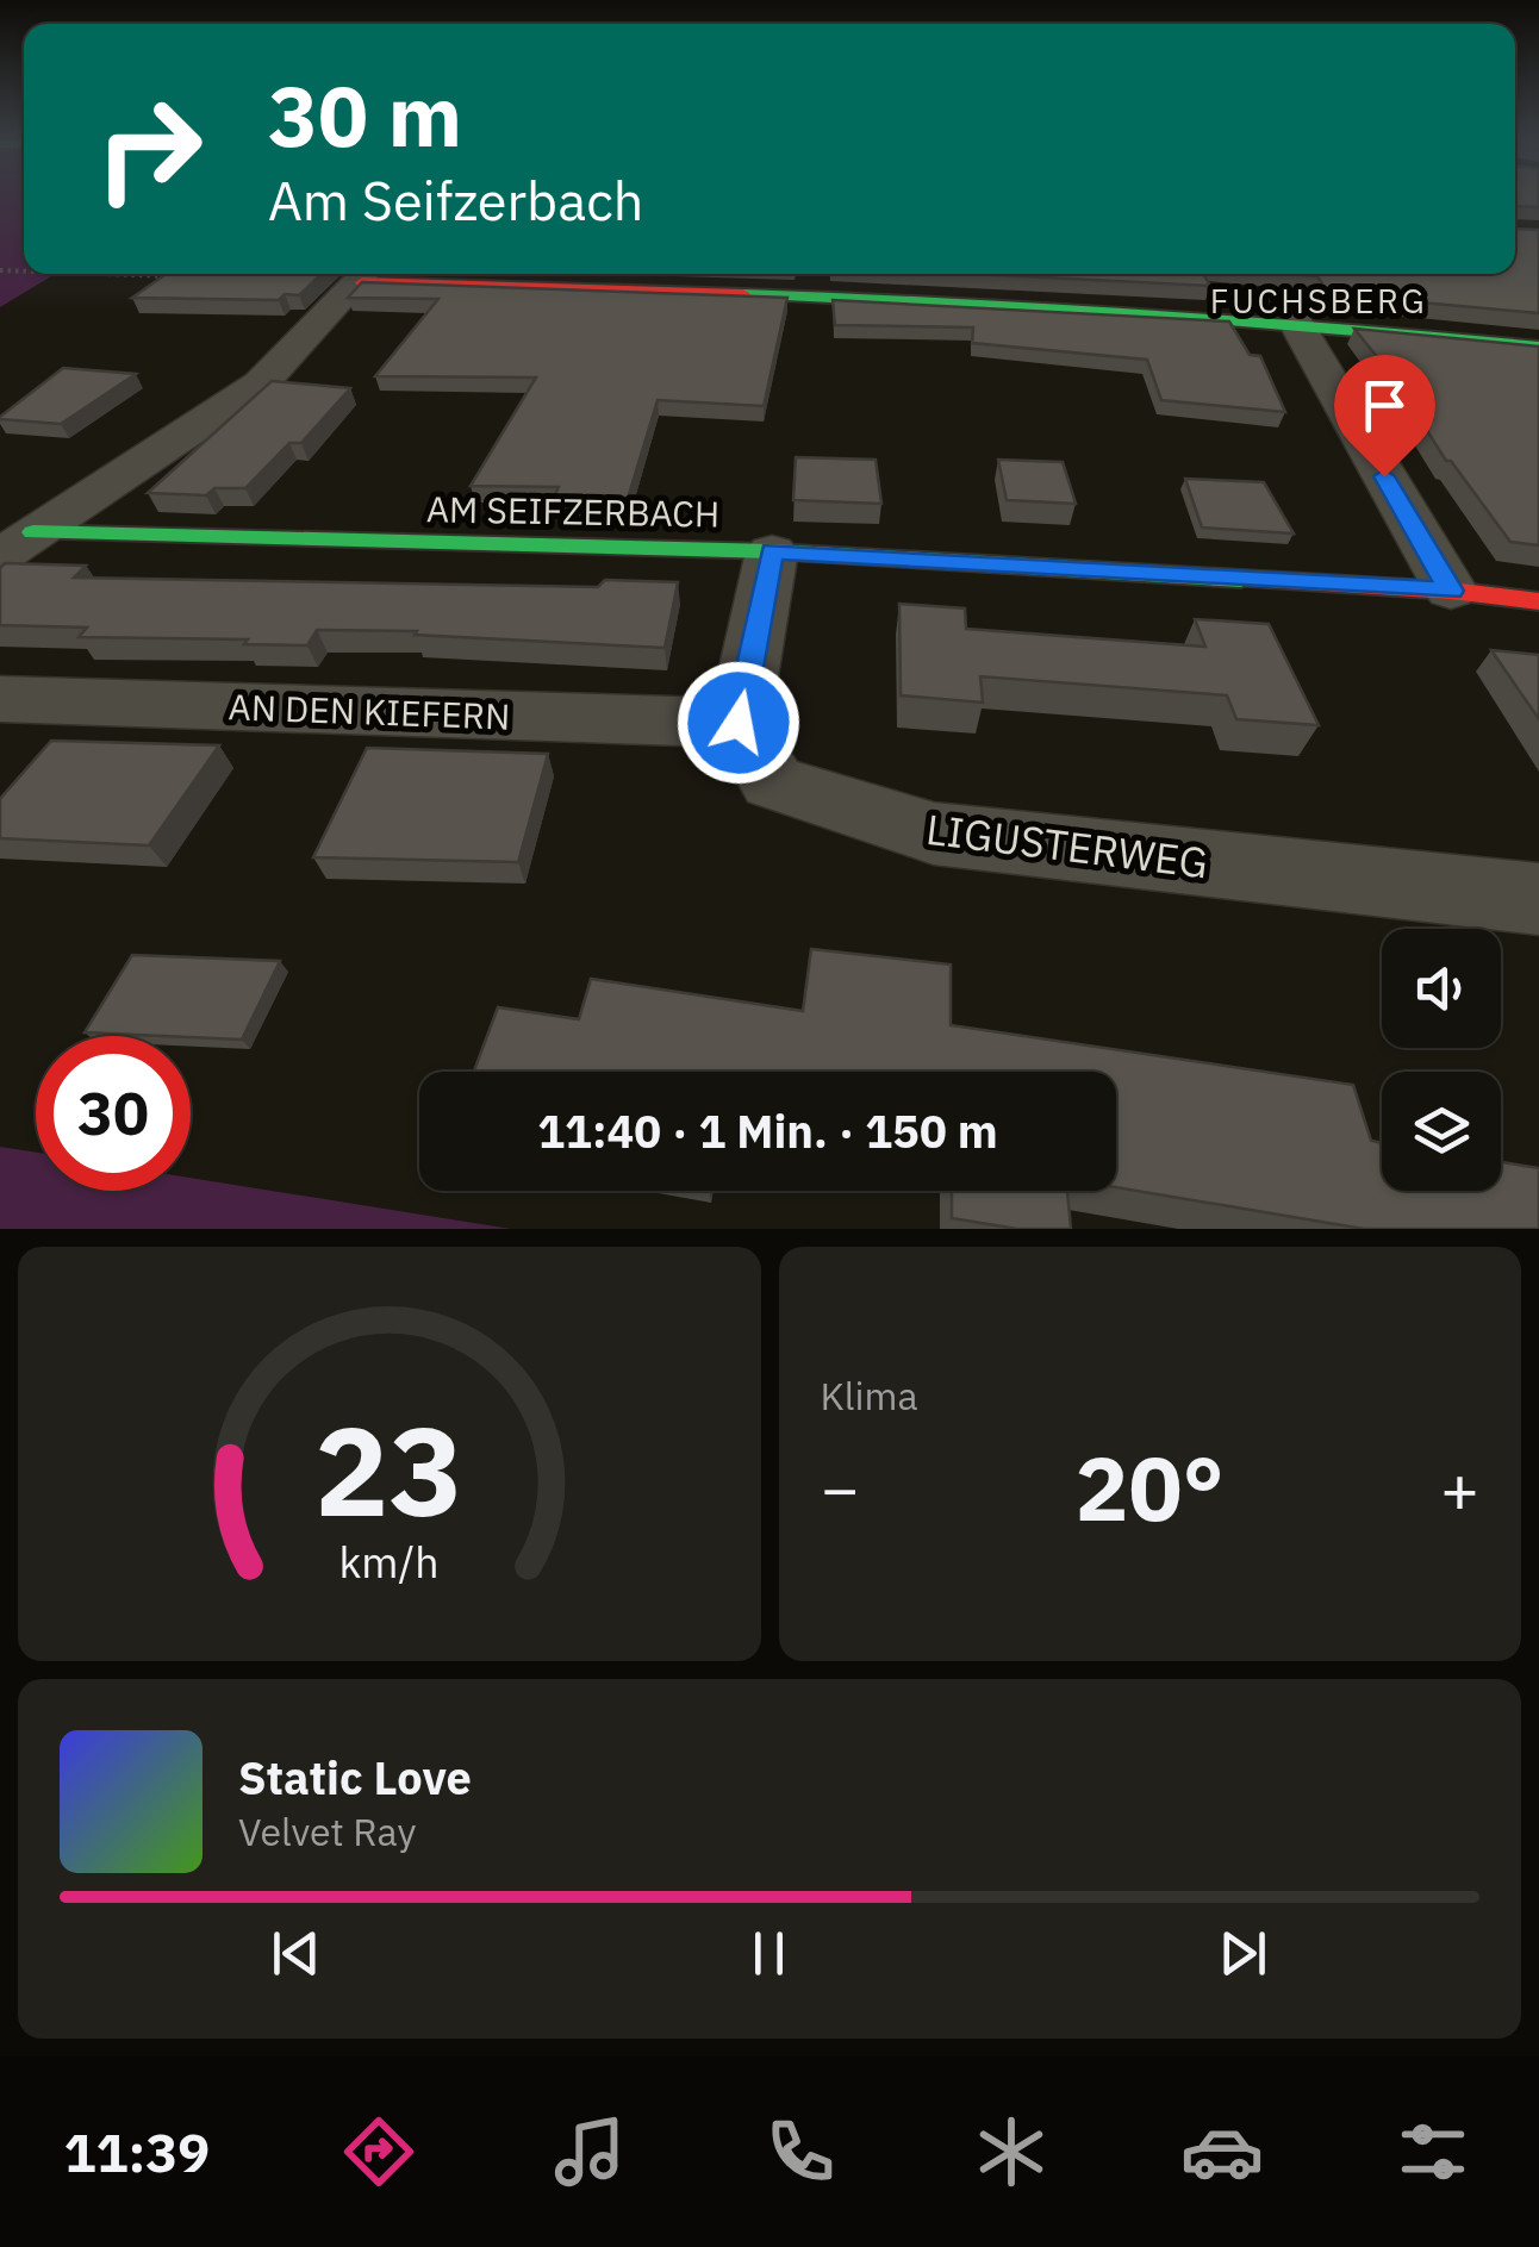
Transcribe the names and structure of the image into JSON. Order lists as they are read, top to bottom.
{
  "streets": {
    "street": ["AM SEIFZERBACH", "AN DEN KIEFERN", "LIGUSTERWEG"]
  },
  "crossings": [
    ["AN DEN KIEFERN", "LIGUSTERWEG"]
  ],
  "districts": ["FUCHSBERG"],
  "page": {
    "turn": ["30 m", "Am Seifzerbach"],
    "limit": "30",
    "trip": "11:40 · 1 Min. · 150 m",
    "tile": "Klima",
    "heat": ["−", "20°", "+"],
    "song": ["Static Love", "Velvet Ray"],
    "tabs": "11:39",
    "gauge": ["23", "km/h"]
  }
}
